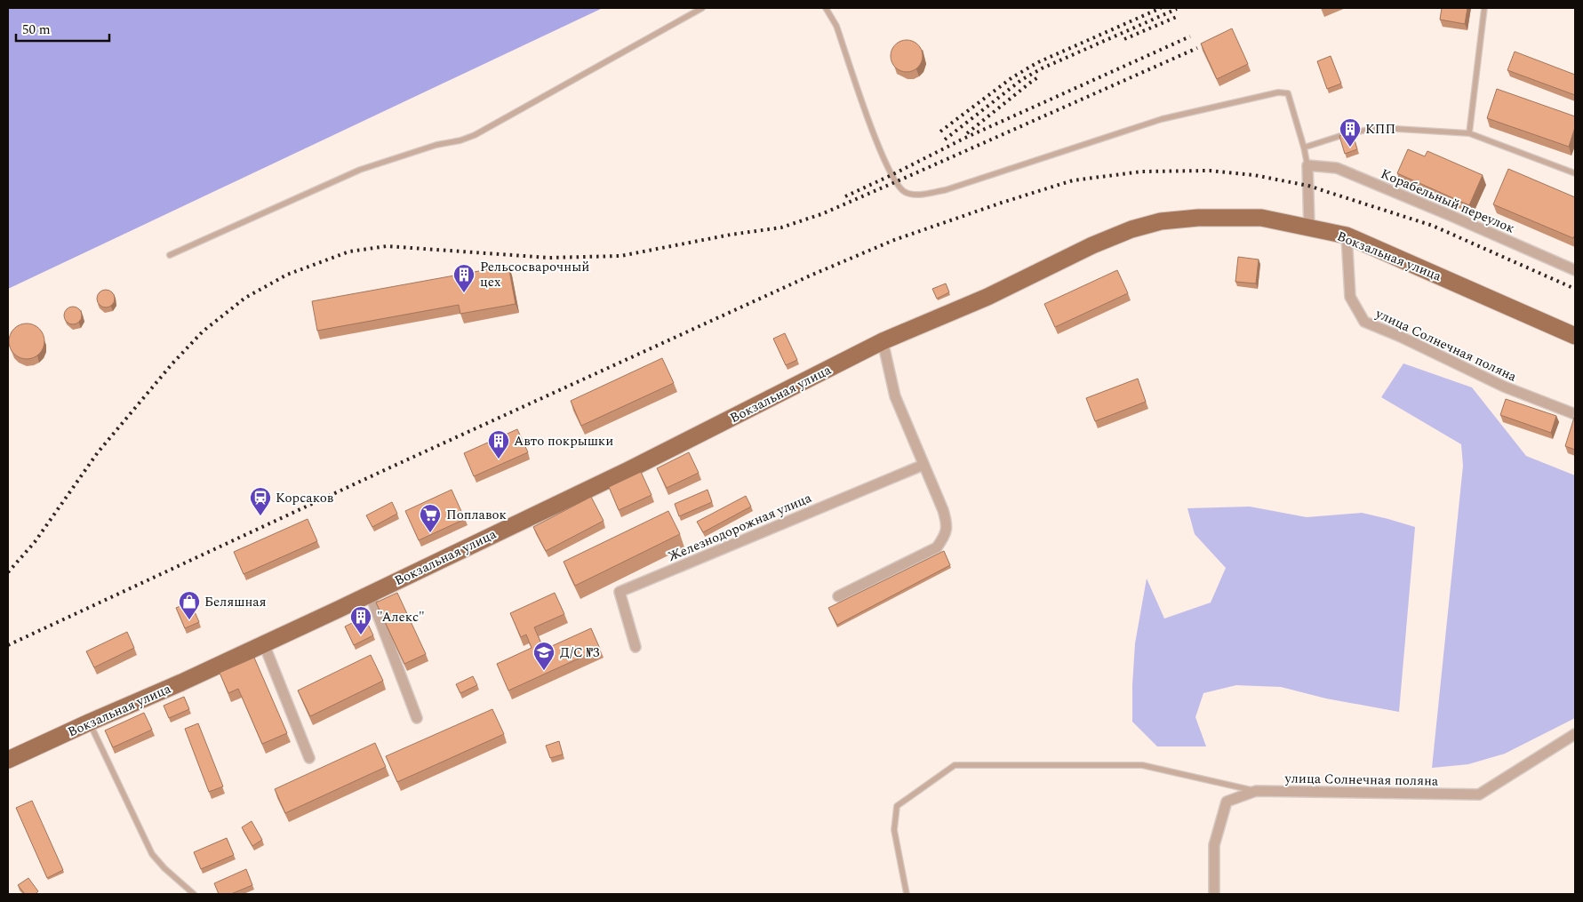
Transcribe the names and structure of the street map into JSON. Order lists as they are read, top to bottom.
{
  "streets": {
    "main road": ["Вокзальная улица"],
    "street": ["Корабельный переулок", "улица Солнечная поляна", "Железнодорожная улица"]
  },
  "crossings": [
    ["Вокзальная улица", "улица Солнечная поляна"]
  ],
  "places": {
    "building": [
      "КПП",
      "Рельсосварочный цех",
      "Авто покрышки",
      "\"Алекс\""
    ],
    "station": ["Корсаков"],
    "supermarket": ["Поплавок"],
    "shop": ["Беляшная"],
    "school or university": ["Д/С №3"]
  },
  "scale_bar": "50 m"
}
